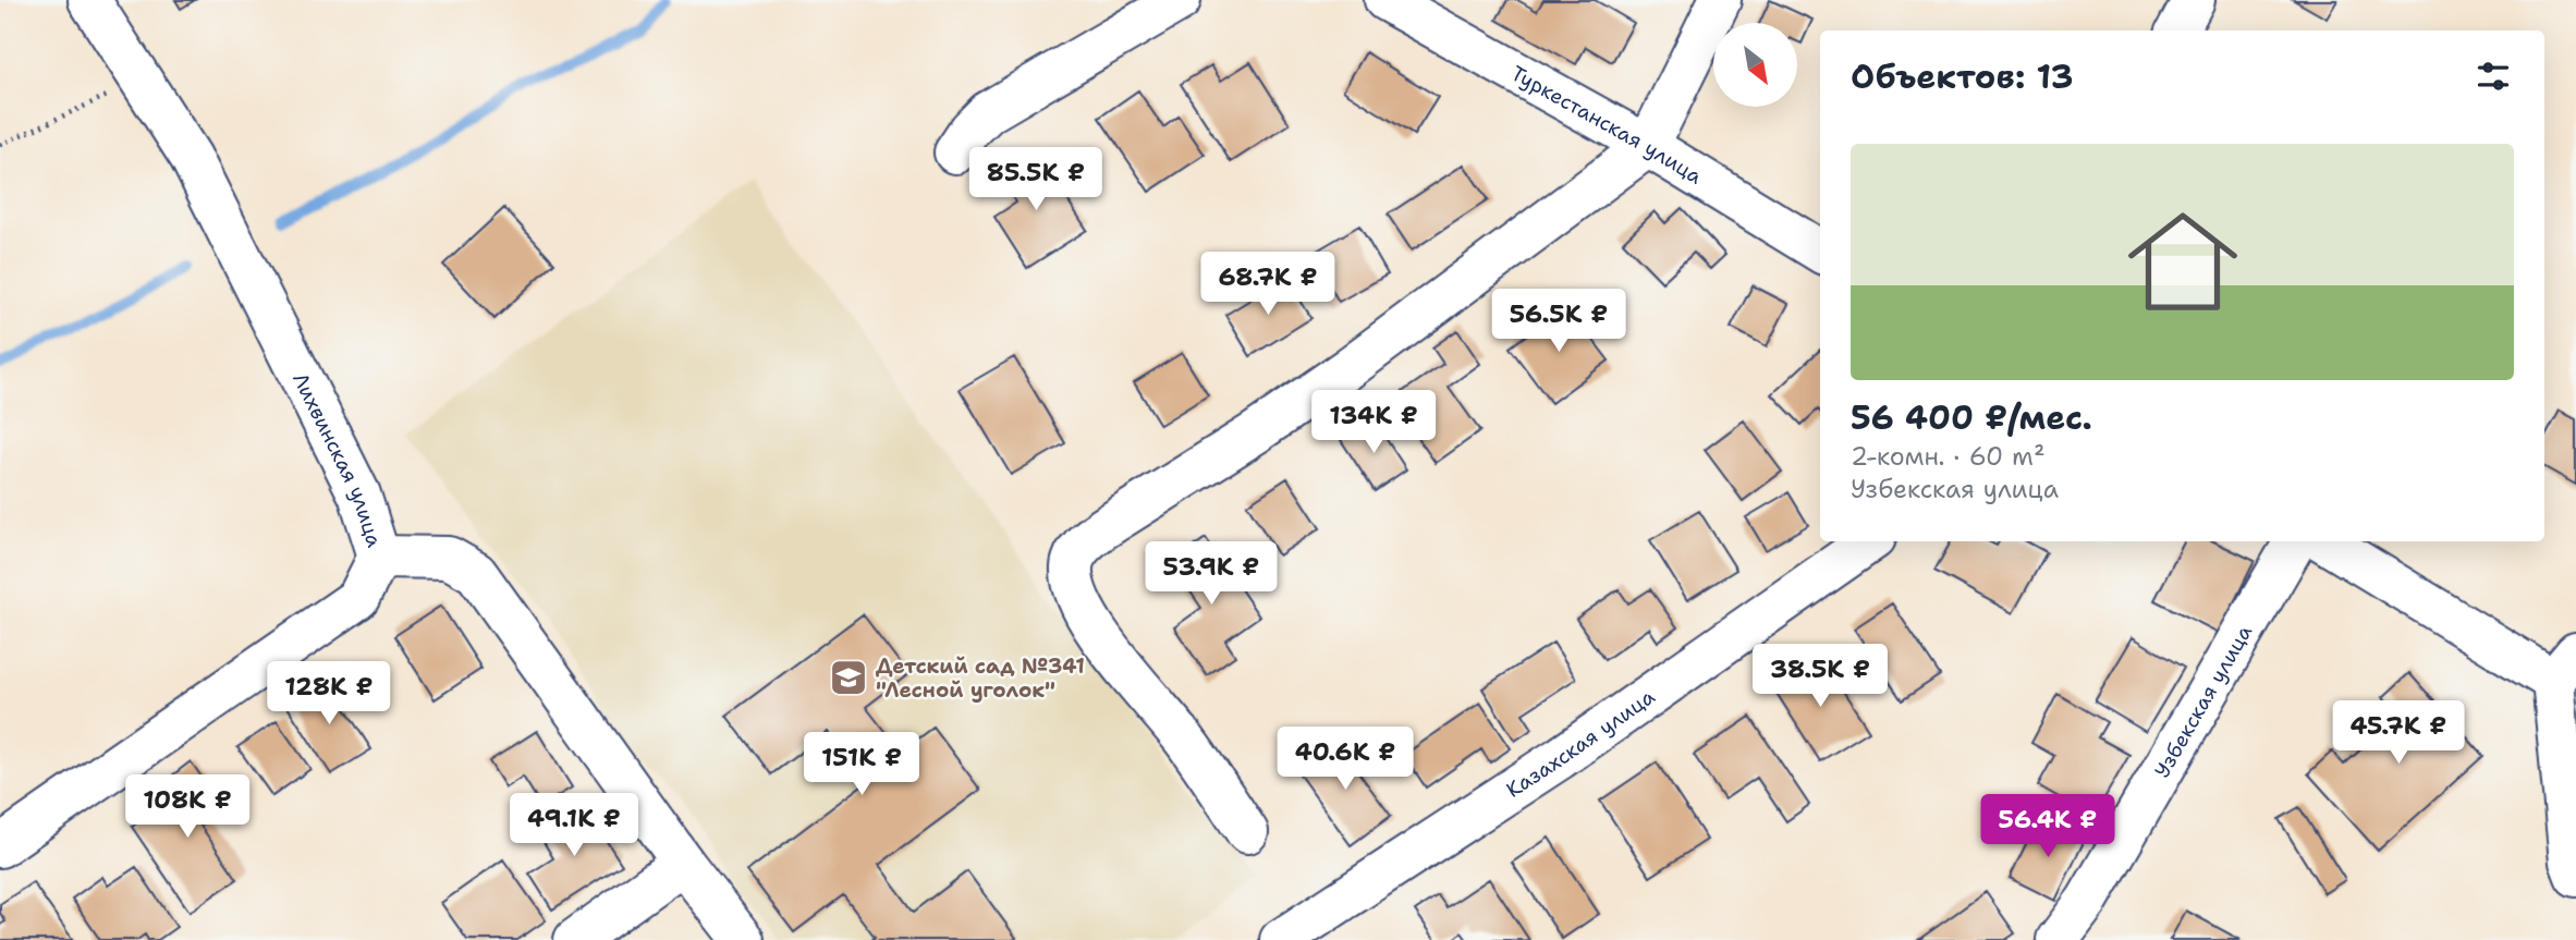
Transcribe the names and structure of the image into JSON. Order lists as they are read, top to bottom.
{
  "streets": {
    "street": [
      "Туркестанская улица",
      "Лихвинская улица",
      "Узбекская улица",
      "Казахская улица"
    ]
  },
  "places": {
    "school or university": ["Детский сад №341 \"Лесной уголок\""]
  },
  "north": "bottom right",
  "page": {
    "heading": "Объектов: 13",
    "list": [
      {
        "name": "56 400 ₽/мес.",
        "note": "2-комн. · 60 m² · Узбекская улица"
      }
    ],
    "price": [
      "85.5K ₽",
      "68.7K ₽",
      "56.5K ₽",
      "134K ₽",
      "53.9K ₽",
      "38.5K ₽",
      "128K ₽",
      "45.7K ₽",
      "40.6K ₽",
      "151K ₽",
      "108K ₽",
      "49.1K ₽",
      "56.4K ₽"
    ]
  }
}
